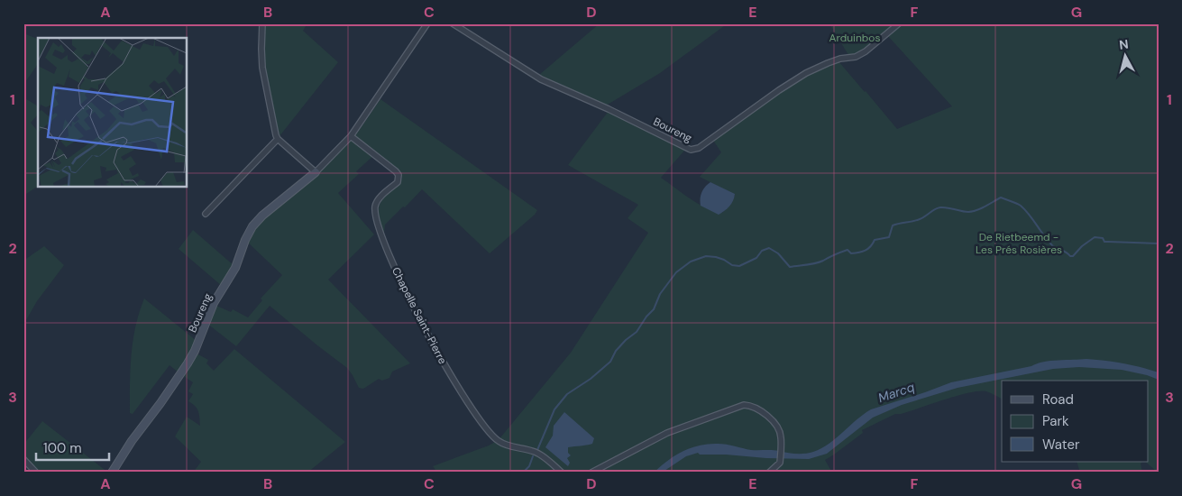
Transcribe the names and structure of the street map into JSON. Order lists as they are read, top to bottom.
{
  "streets": {
    "street": ["Boureng", "Chapelle Saint-Pierre"]
  },
  "crossings": [
    ["Boureng", "Chapelle Saint-Pierre"]
  ],
  "water": ["Marcq"],
  "parks": ["Arduinbos", "De Rietbeemd - Les Prés Rosières"],
  "legend": ["Road", "Park", "Water"],
  "scale_bar": "100 m",
  "north": "top",
  "grid": {
    "columns": [
      "A",
      "B",
      "C",
      "D",
      "E",
      "F",
      "G"
    ],
    "rows": ["1", "2", "3"]
  }
}
